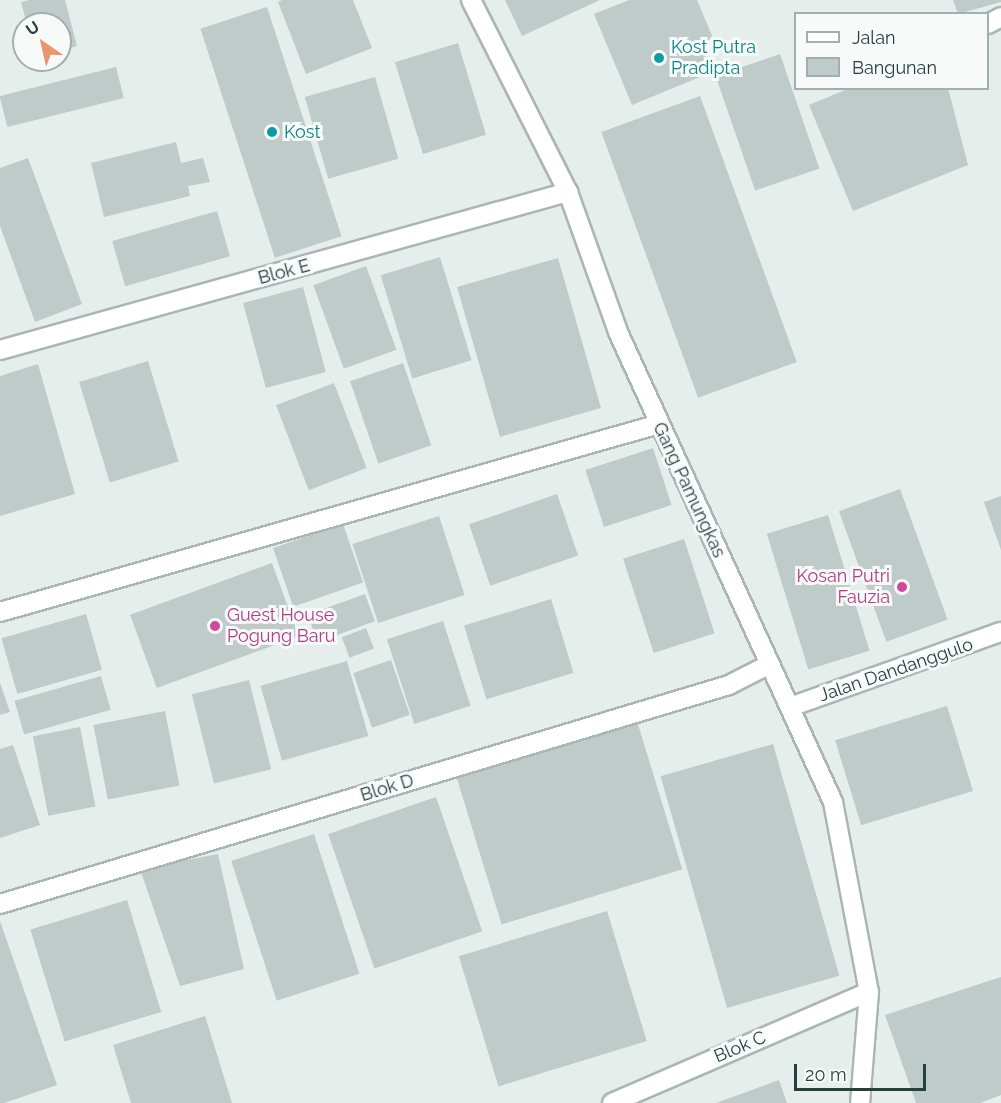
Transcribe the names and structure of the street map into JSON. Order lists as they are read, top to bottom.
{
  "streets": {
    "street": [
      "Blok E",
      "Gang Pamungkas",
      "Jalan Dandanggulo",
      "Blok D",
      "Blok C"
    ]
  },
  "crossings": [
    ["Blok E", "Gang Pamungkas"],
    ["Gang Pamungkas", "Jalan Dandanggulo"],
    ["Gang Pamungkas", "Blok D"],
    ["Gang Pamungkas", "Blok C"]
  ],
  "places": [
    "Kost Putra Pradipta",
    "Kost",
    "Kosan Putri Fauzia",
    "Guest House Pogung Baru"
  ],
  "legend": ["Jalan", "Bangunan"],
  "scale_bar": "20 m",
  "north": "top left"
}
